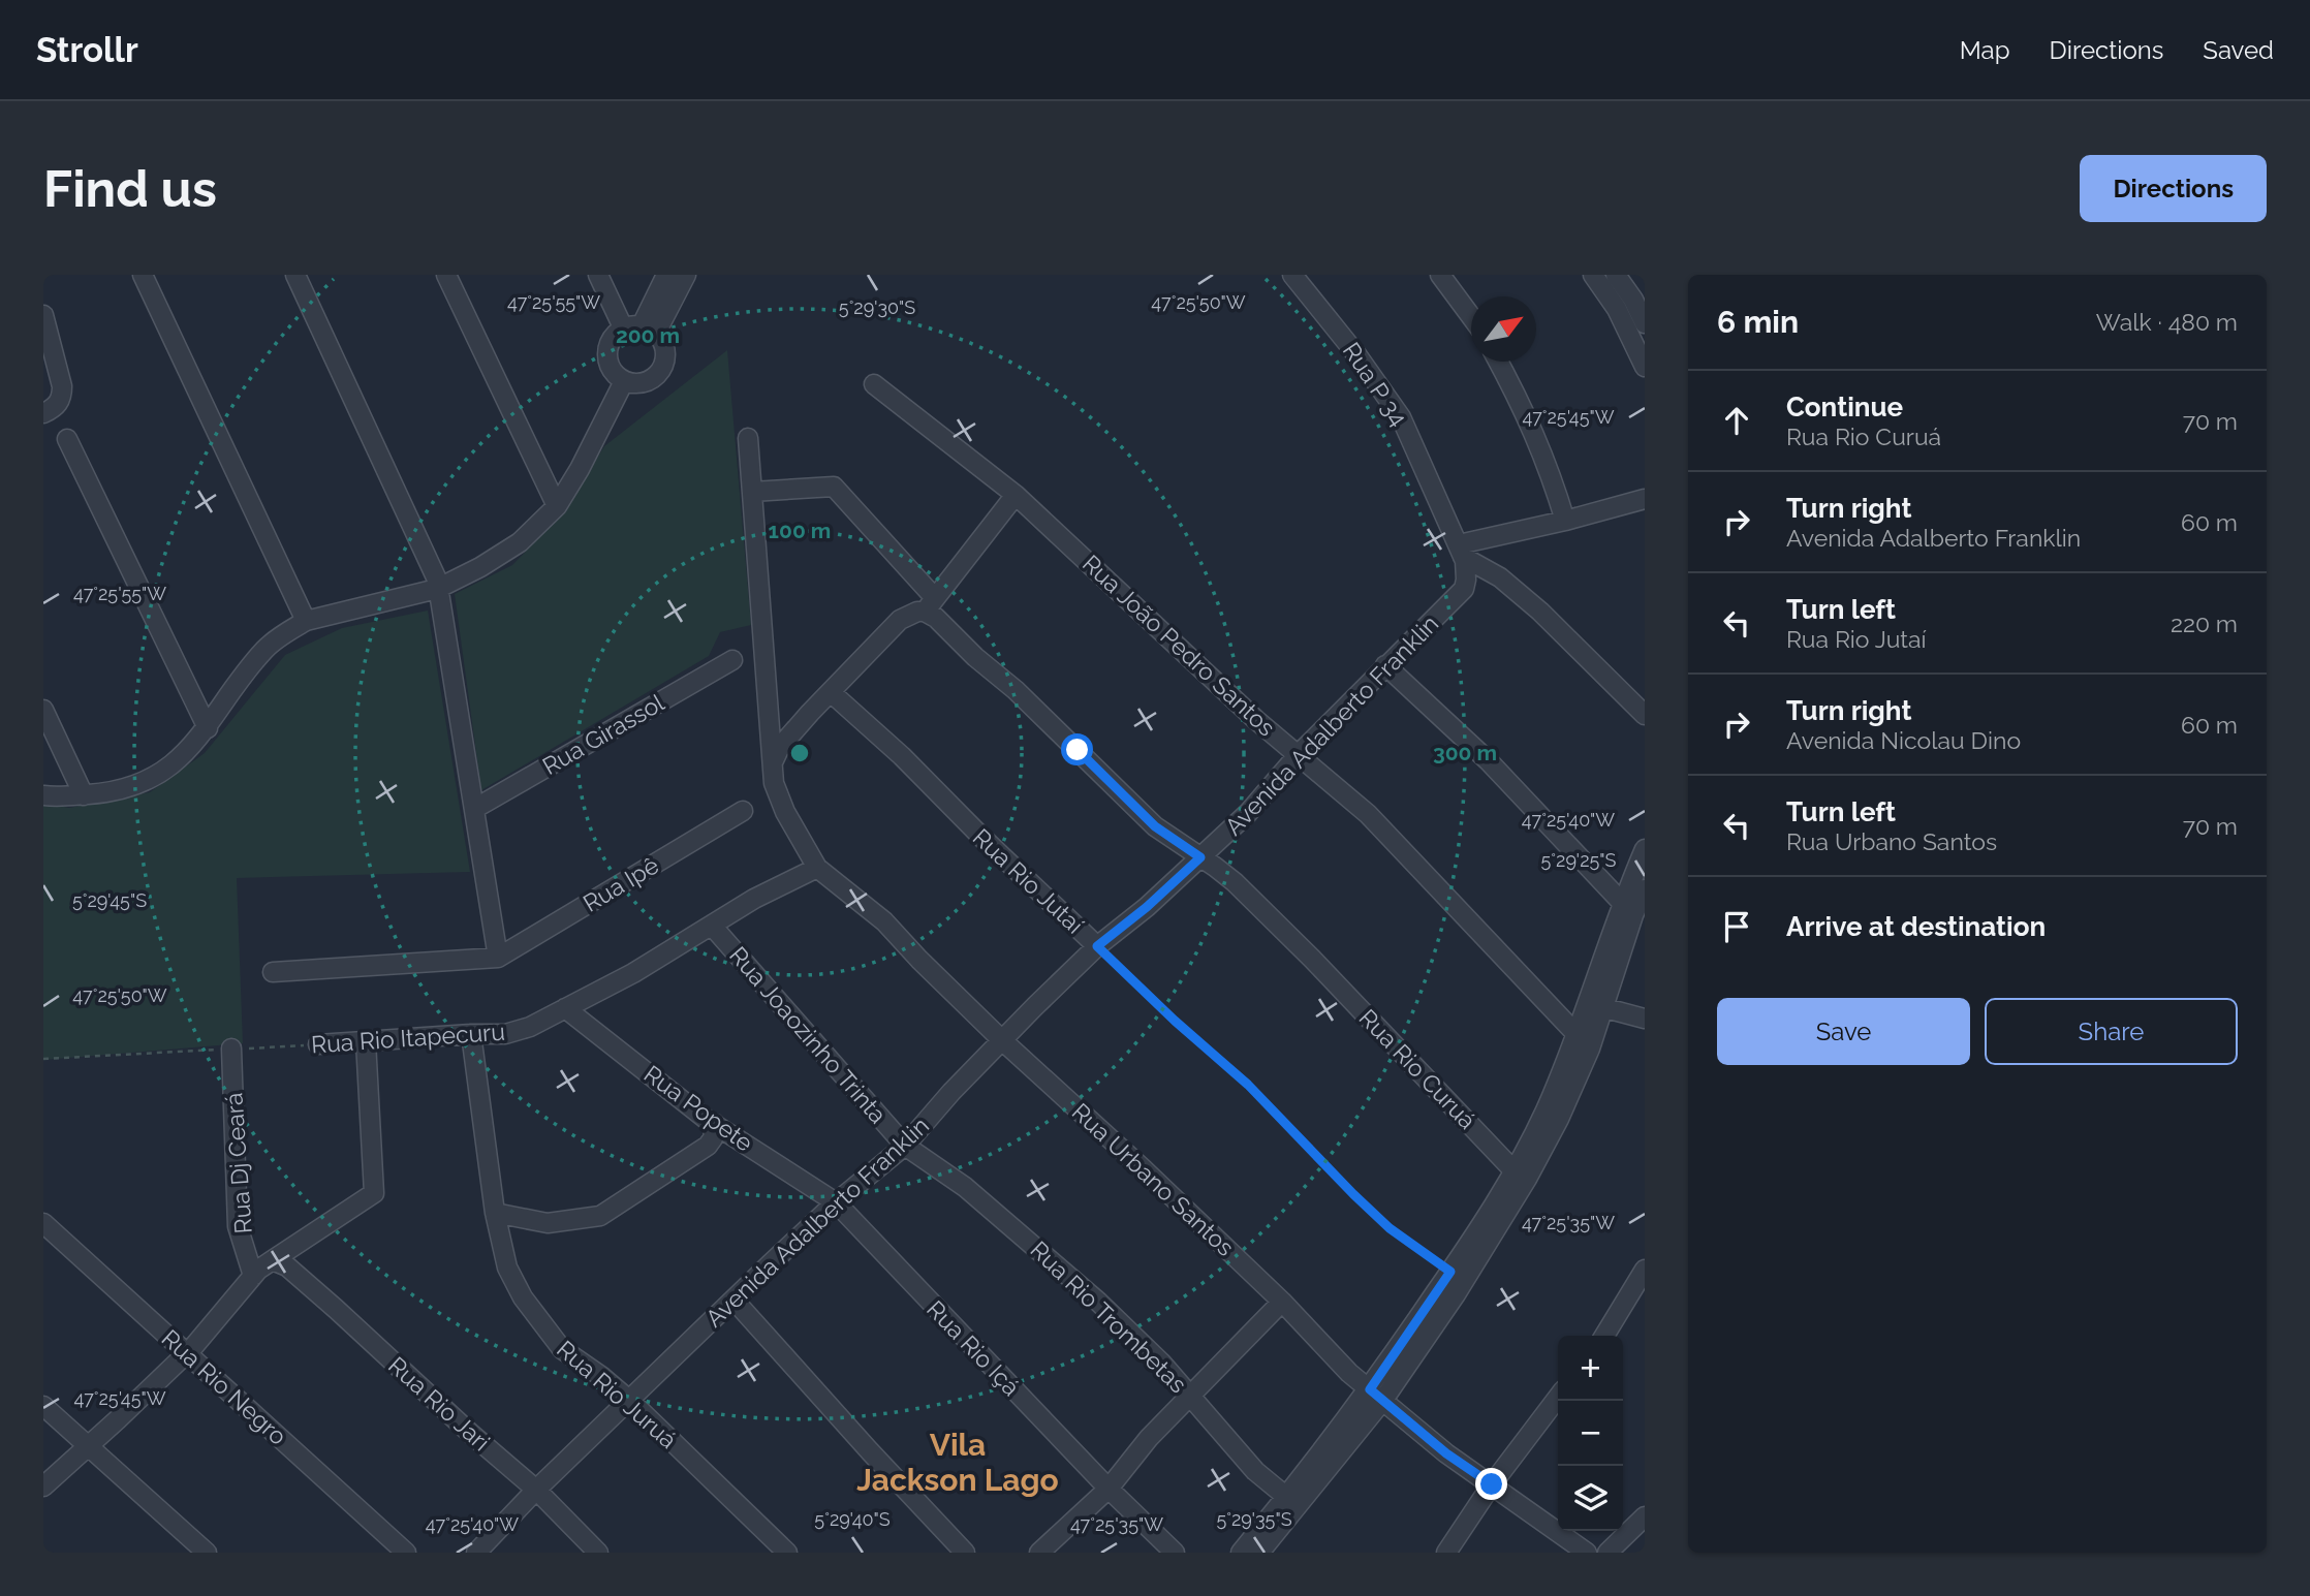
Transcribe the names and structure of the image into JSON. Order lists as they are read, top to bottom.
{
  "streets": {
    "street": [
      "Rua P 34",
      "Rua João Pedro Santos",
      "Avenida Adalberto Franklin",
      "Rua Girassol",
      "Rua Rio Jutaí",
      "Rua Ipê",
      "Rua Joaozinho Trinta",
      "Rua Rio Itapecuru",
      "Rua Rio Curuá",
      "Rua Popete",
      "Rua Dj Ceará",
      "Rua Urbano Santos",
      "Rua Rio Trombetas",
      "Rua Rio Içá",
      "Rua Rio Negro",
      "Rua Rio Juruá",
      "Rua Rio Jari"
    ]
  },
  "crossings": [
    ["Rua P 34", "Avenida Adalberto Franklin"],
    ["Rua João Pedro Santos", "Avenida Adalberto Franklin"],
    ["Avenida Adalberto Franklin", "Rua Rio Jutaí"],
    ["Avenida Adalberto Franklin", "Rua Joaozinho Trinta"],
    ["Avenida Adalberto Franklin", "Rua Rio Curuá"],
    ["Avenida Adalberto Franklin", "Rua Popete"],
    ["Avenida Adalberto Franklin", "Rua Urbano Santos"],
    ["Avenida Adalberto Franklin", "Rua Rio Trombetas"],
    ["Avenida Adalberto Franklin", "Rua Rio Içá"],
    ["Avenida Adalberto Franklin", "Rua Rio Juruá"],
    ["Avenida Adalberto Franklin", "Rua Rio Jari"],
    ["Rua Joaozinho Trinta", "Rua Rio Itapecuru"],
    ["Rua Joaozinho Trinta", "Rua Rio Trombetas"],
    ["Rua Rio Itapecuru", "Rua Popete"],
    ["Rua Rio Itapecuru", "Rua Dj Ceará"],
    ["Rua Rio Itapecuru", "Rua Urbano Santos"],
    ["Rua Rio Itapecuru", "Rua Rio Juruá"],
    ["Rua Rio Curuá", "Rua Urbano Santos"],
    ["Rua Popete", "Rua Rio Içá"]
  ],
  "districts": ["Vila Jackson Lago"],
  "north": "top right",
  "page": {
    "header": "Strollr",
    "nav": ["Map", "Directions", "Saved"],
    "buttons": [
      "Directions",
      ["Save", "Share"]
    ],
    "title": "Find us",
    "heading": ["6 min", "Walk · 480 m"],
    "list": [
      ["Continue", "Rua Rio Curuá", "70 m"],
      ["Turn right", "Avenida Adalberto Franklin", "60 m"],
      ["Turn left", "Rua Rio Jutaí", "220 m"],
      ["Turn right", "Avenida Nicolau Dino", "60 m"],
      ["Turn left", "Rua Urbano Santos", "70 m"],
      "Arrive at destination"
    ],
    "map_buttons": ["+", "−"]
  },
  "coordinates": [
    "47°25'55\"W",
    "47°25'50\"W",
    "5°29'30\"S",
    "47°25'45\"W",
    "47°25'40\"W",
    "5°29'25\"S",
    "5°29'45\"S",
    "47°25'35\"W",
    "5°29'40\"S",
    "5°29'35\"S"
  ],
  "rings": ["200 m", "100 m", "300 m"]
}
